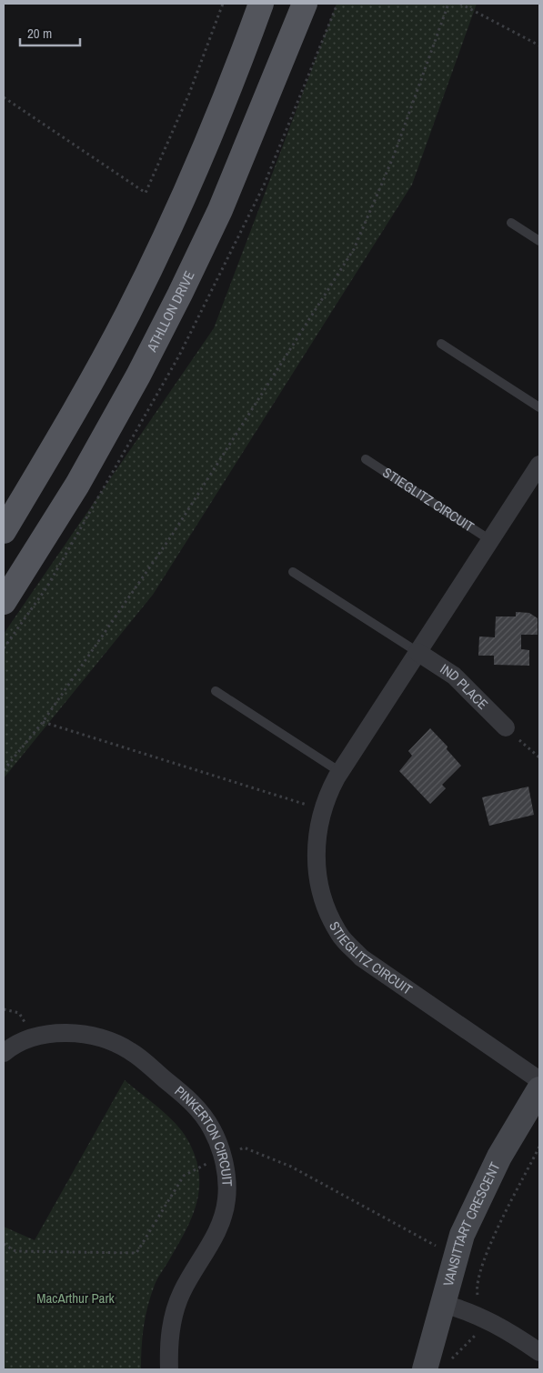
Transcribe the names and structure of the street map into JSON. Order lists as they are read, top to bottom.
{
  "streets": {
    "main road": ["ATHLLON DRIVE"],
    "street": [
      "STIEGLITZ CIRCUIT",
      "IND PLACE",
      "PINKERTON CIRCUIT",
      "VANSITTART CRESCENT"
    ]
  },
  "crossings": [
    ["STIEGLITZ CIRCUIT", "IND PLACE"]
  ],
  "parks": ["MacArthur Park"],
  "scale_bar": "20 m"
}
